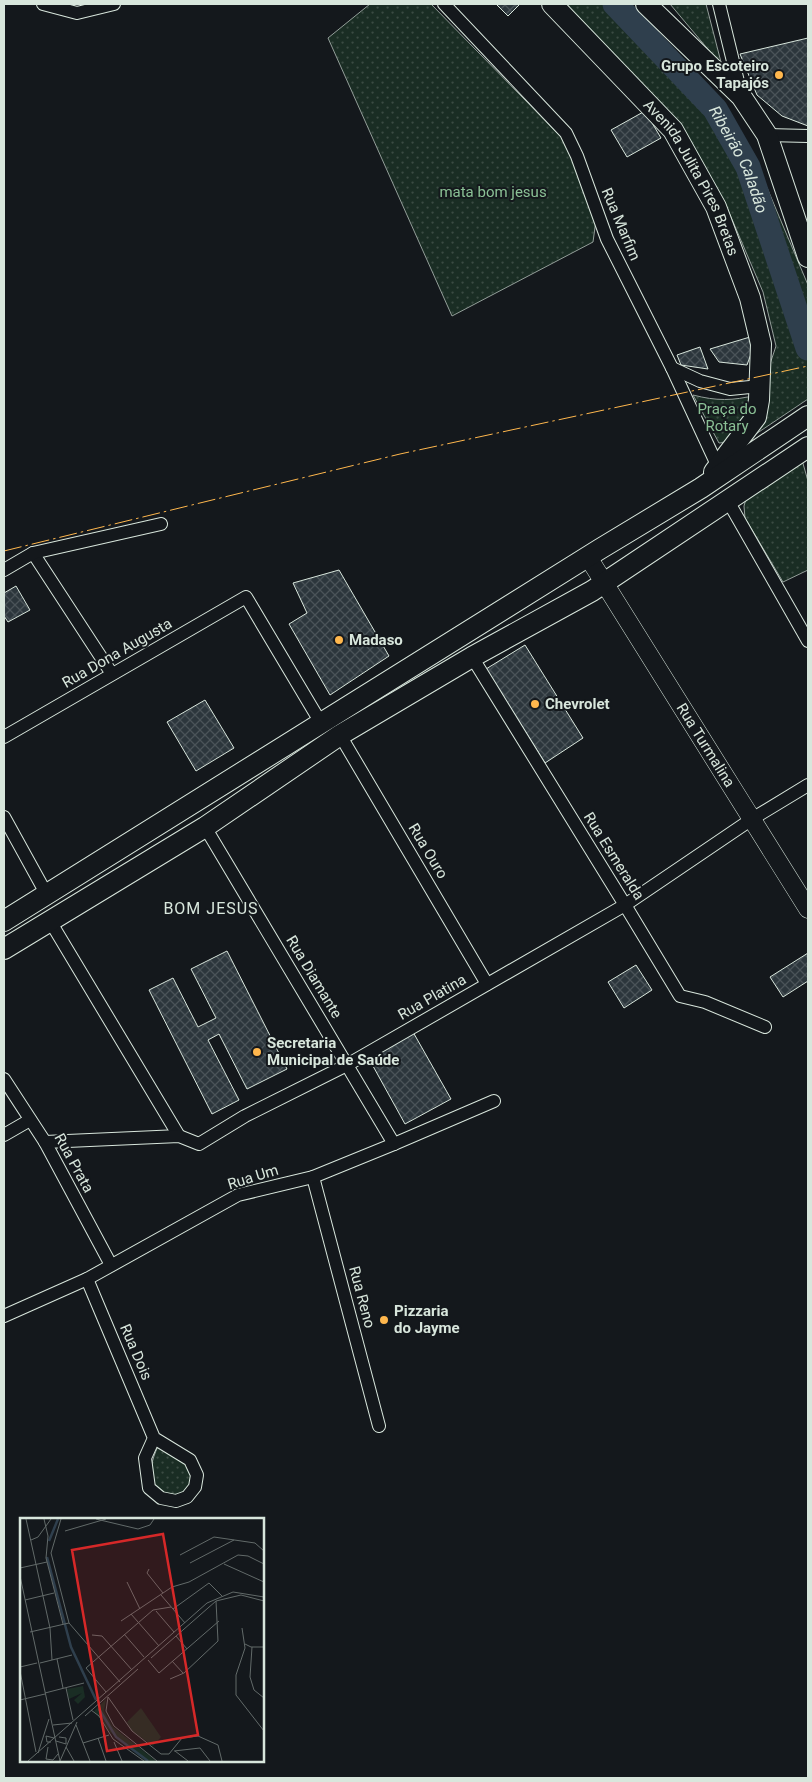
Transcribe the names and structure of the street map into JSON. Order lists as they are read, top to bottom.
{
  "streets": {
    "main road": ["Avenida Julita Pires Bretas", "Rua Turmalina"],
    "street": [
      "Rua Marfim",
      "Rua Dona Augusta",
      "Rua Ouro",
      "Rua Esmeralda",
      "Rua Diamante",
      "Rua Platina",
      "Rua Prata",
      "Rua Um",
      "Rua Reno",
      "Rua Dois"
    ]
  },
  "crossings": [
    ["Avenida Julita Pires Bretas", "Rua Marfim"],
    ["Rua Turmalina", "Rua Platina"],
    ["Rua Ouro", "Rua Platina"],
    ["Rua Esmeralda", "Rua Platina"],
    ["Rua Diamante", "Rua Platina"],
    ["Rua Diamante", "Rua Um"],
    ["Rua Platina", "Rua Prata"],
    ["Rua Prata", "Rua Um"],
    ["Rua Um", "Rua Reno"],
    ["Rua Um", "Rua Dois"]
  ],
  "districts": ["BOM JESUS"],
  "water": ["Ribeirão Caladão"],
  "parks": ["mata bom jesus", "Praça do Rotary"],
  "places": [
    "Grupo Escoteiro Tapajós",
    "Madaso",
    "Chevrolet",
    "Secretaria Municipal de Saúde",
    "Pizzaria do Jayme"
  ]
}
